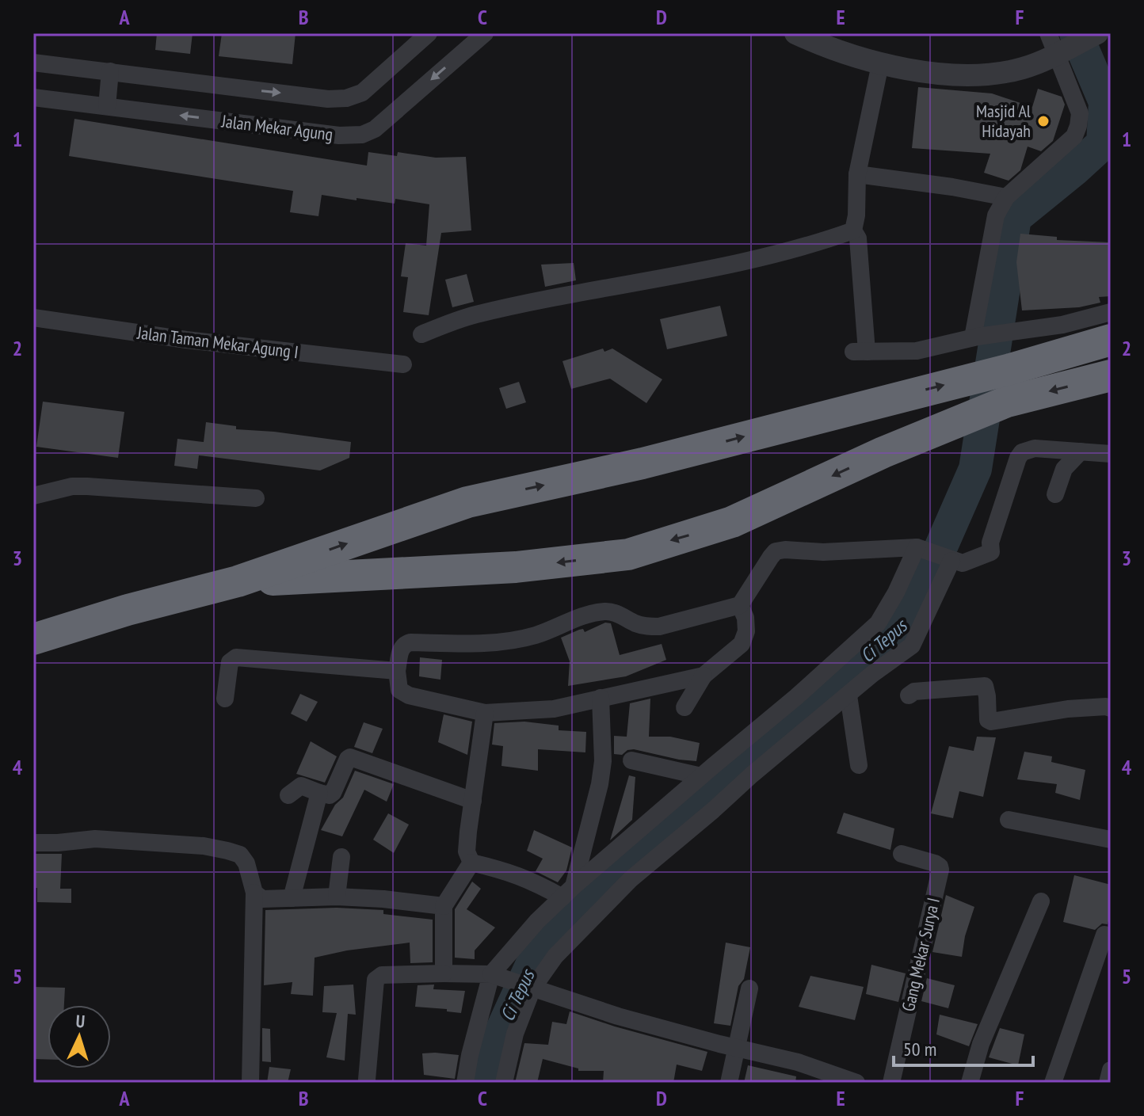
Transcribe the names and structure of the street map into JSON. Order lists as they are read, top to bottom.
{
  "streets": {
    "street": ["Jalan Mekar Agung", "Jalan Taman Mekar Agung I", "Gang Mekar Surya I"]
  },
  "water": ["Ci Tepus"],
  "places": ["Masjid Al Hidayah"],
  "scale_bar": "50 m",
  "north": "top",
  "grid": {
    "columns": [
      "A",
      "B",
      "C",
      "D",
      "E",
      "F"
    ],
    "rows": [
      "1",
      "2",
      "3",
      "4",
      "5"
    ]
  }
}
